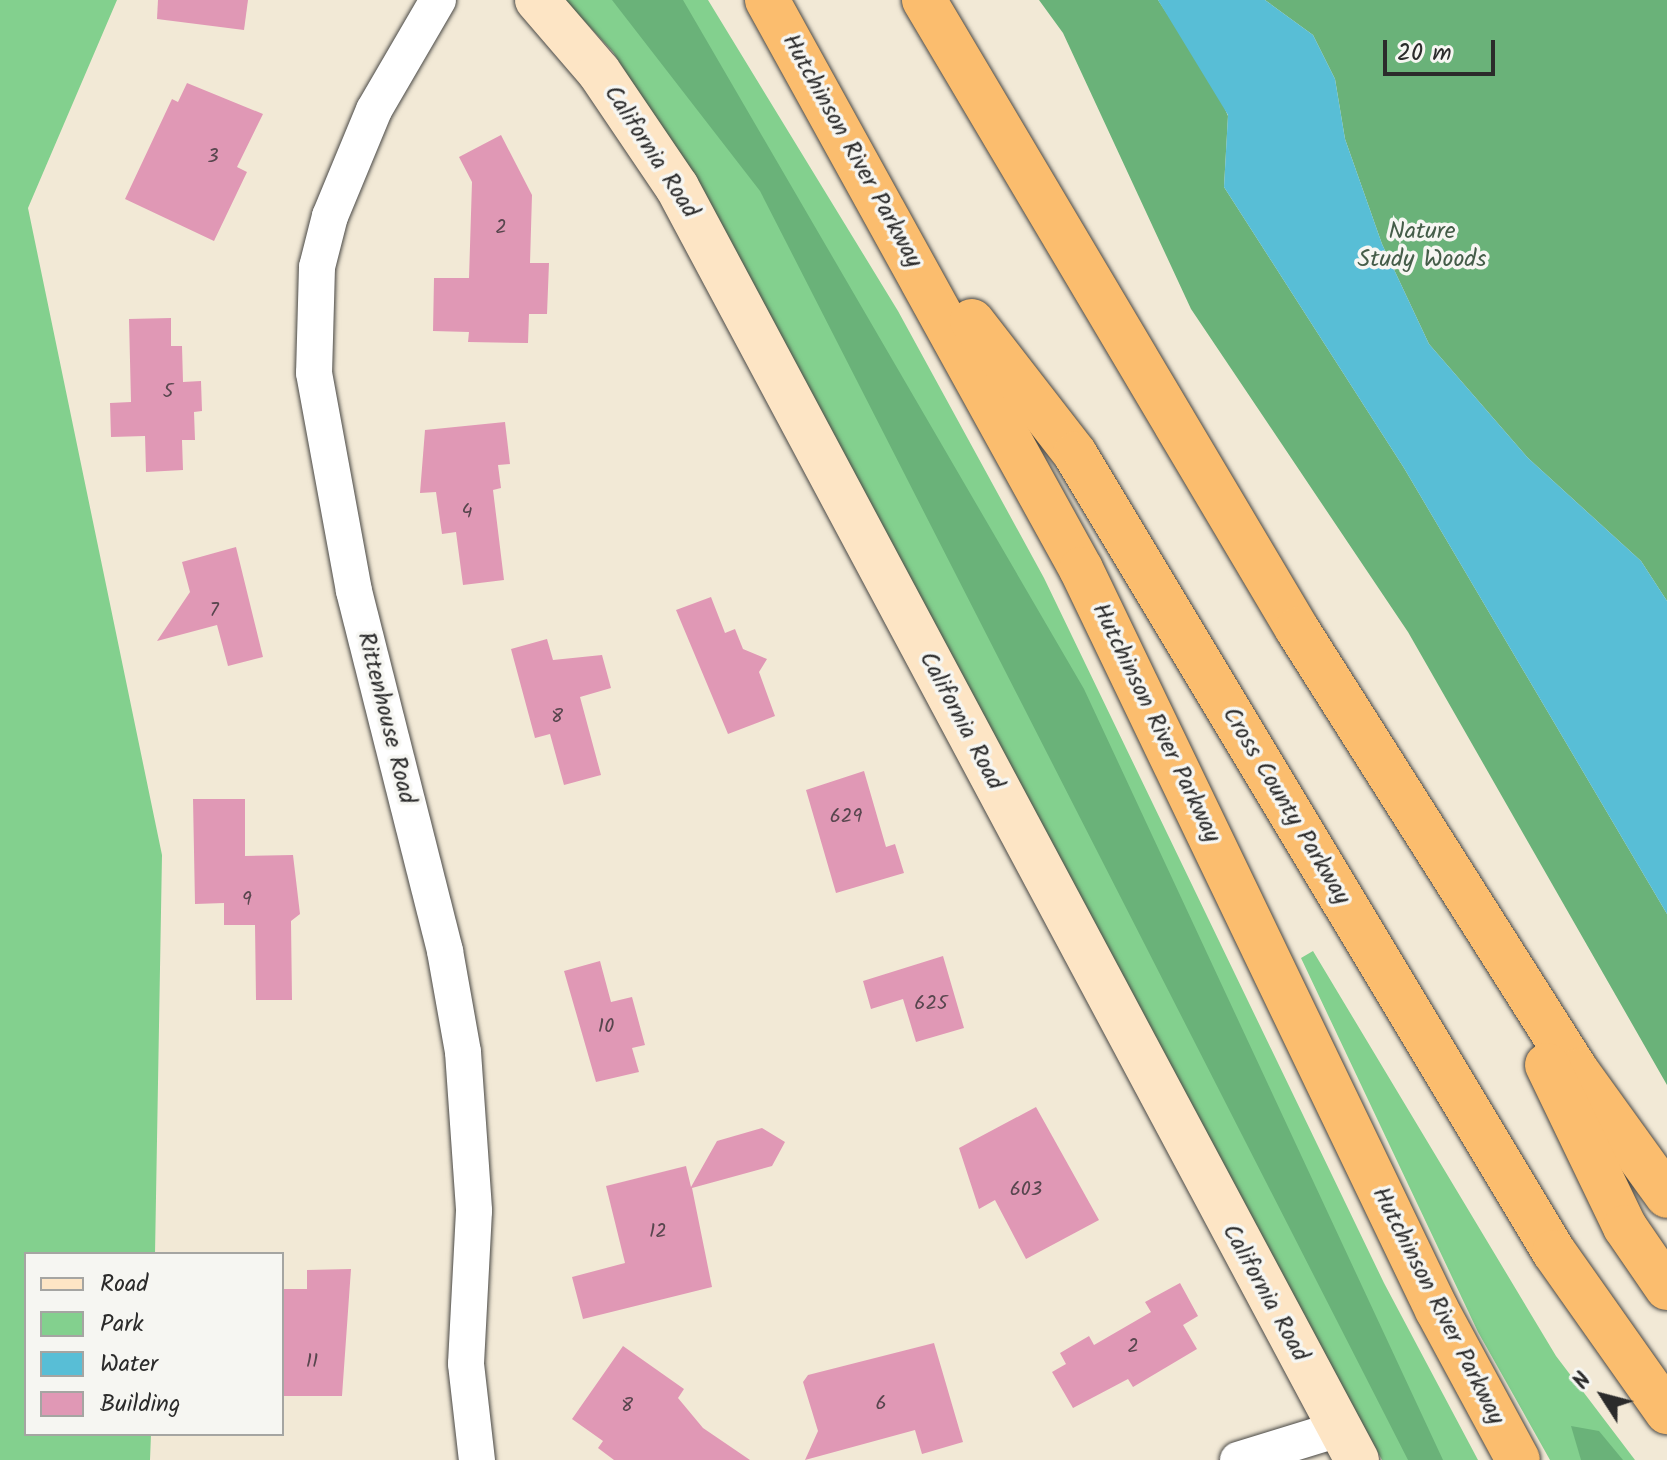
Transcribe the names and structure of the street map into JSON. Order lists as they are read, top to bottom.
{
  "streets": {
    "highway": ["Hutchinson River Parkway", "Cross County Parkway"],
    "main road": ["California Road"],
    "street": ["Rittenhouse Road"]
  },
  "crossings": [
    ["Hutchinson River Parkway", "Cross County Parkway"]
  ],
  "parks": ["Nature Study Woods"],
  "house_numbers": [
    "3",
    "2",
    "5",
    "4",
    "7",
    "8",
    "629",
    "9",
    "625",
    "10",
    "603",
    "12",
    "2",
    "11",
    "6",
    "8"
  ],
  "legend": [
    "Road",
    "Park",
    "Water",
    "Building"
  ],
  "scale_bar": "20 m",
  "north": "top left"
}
